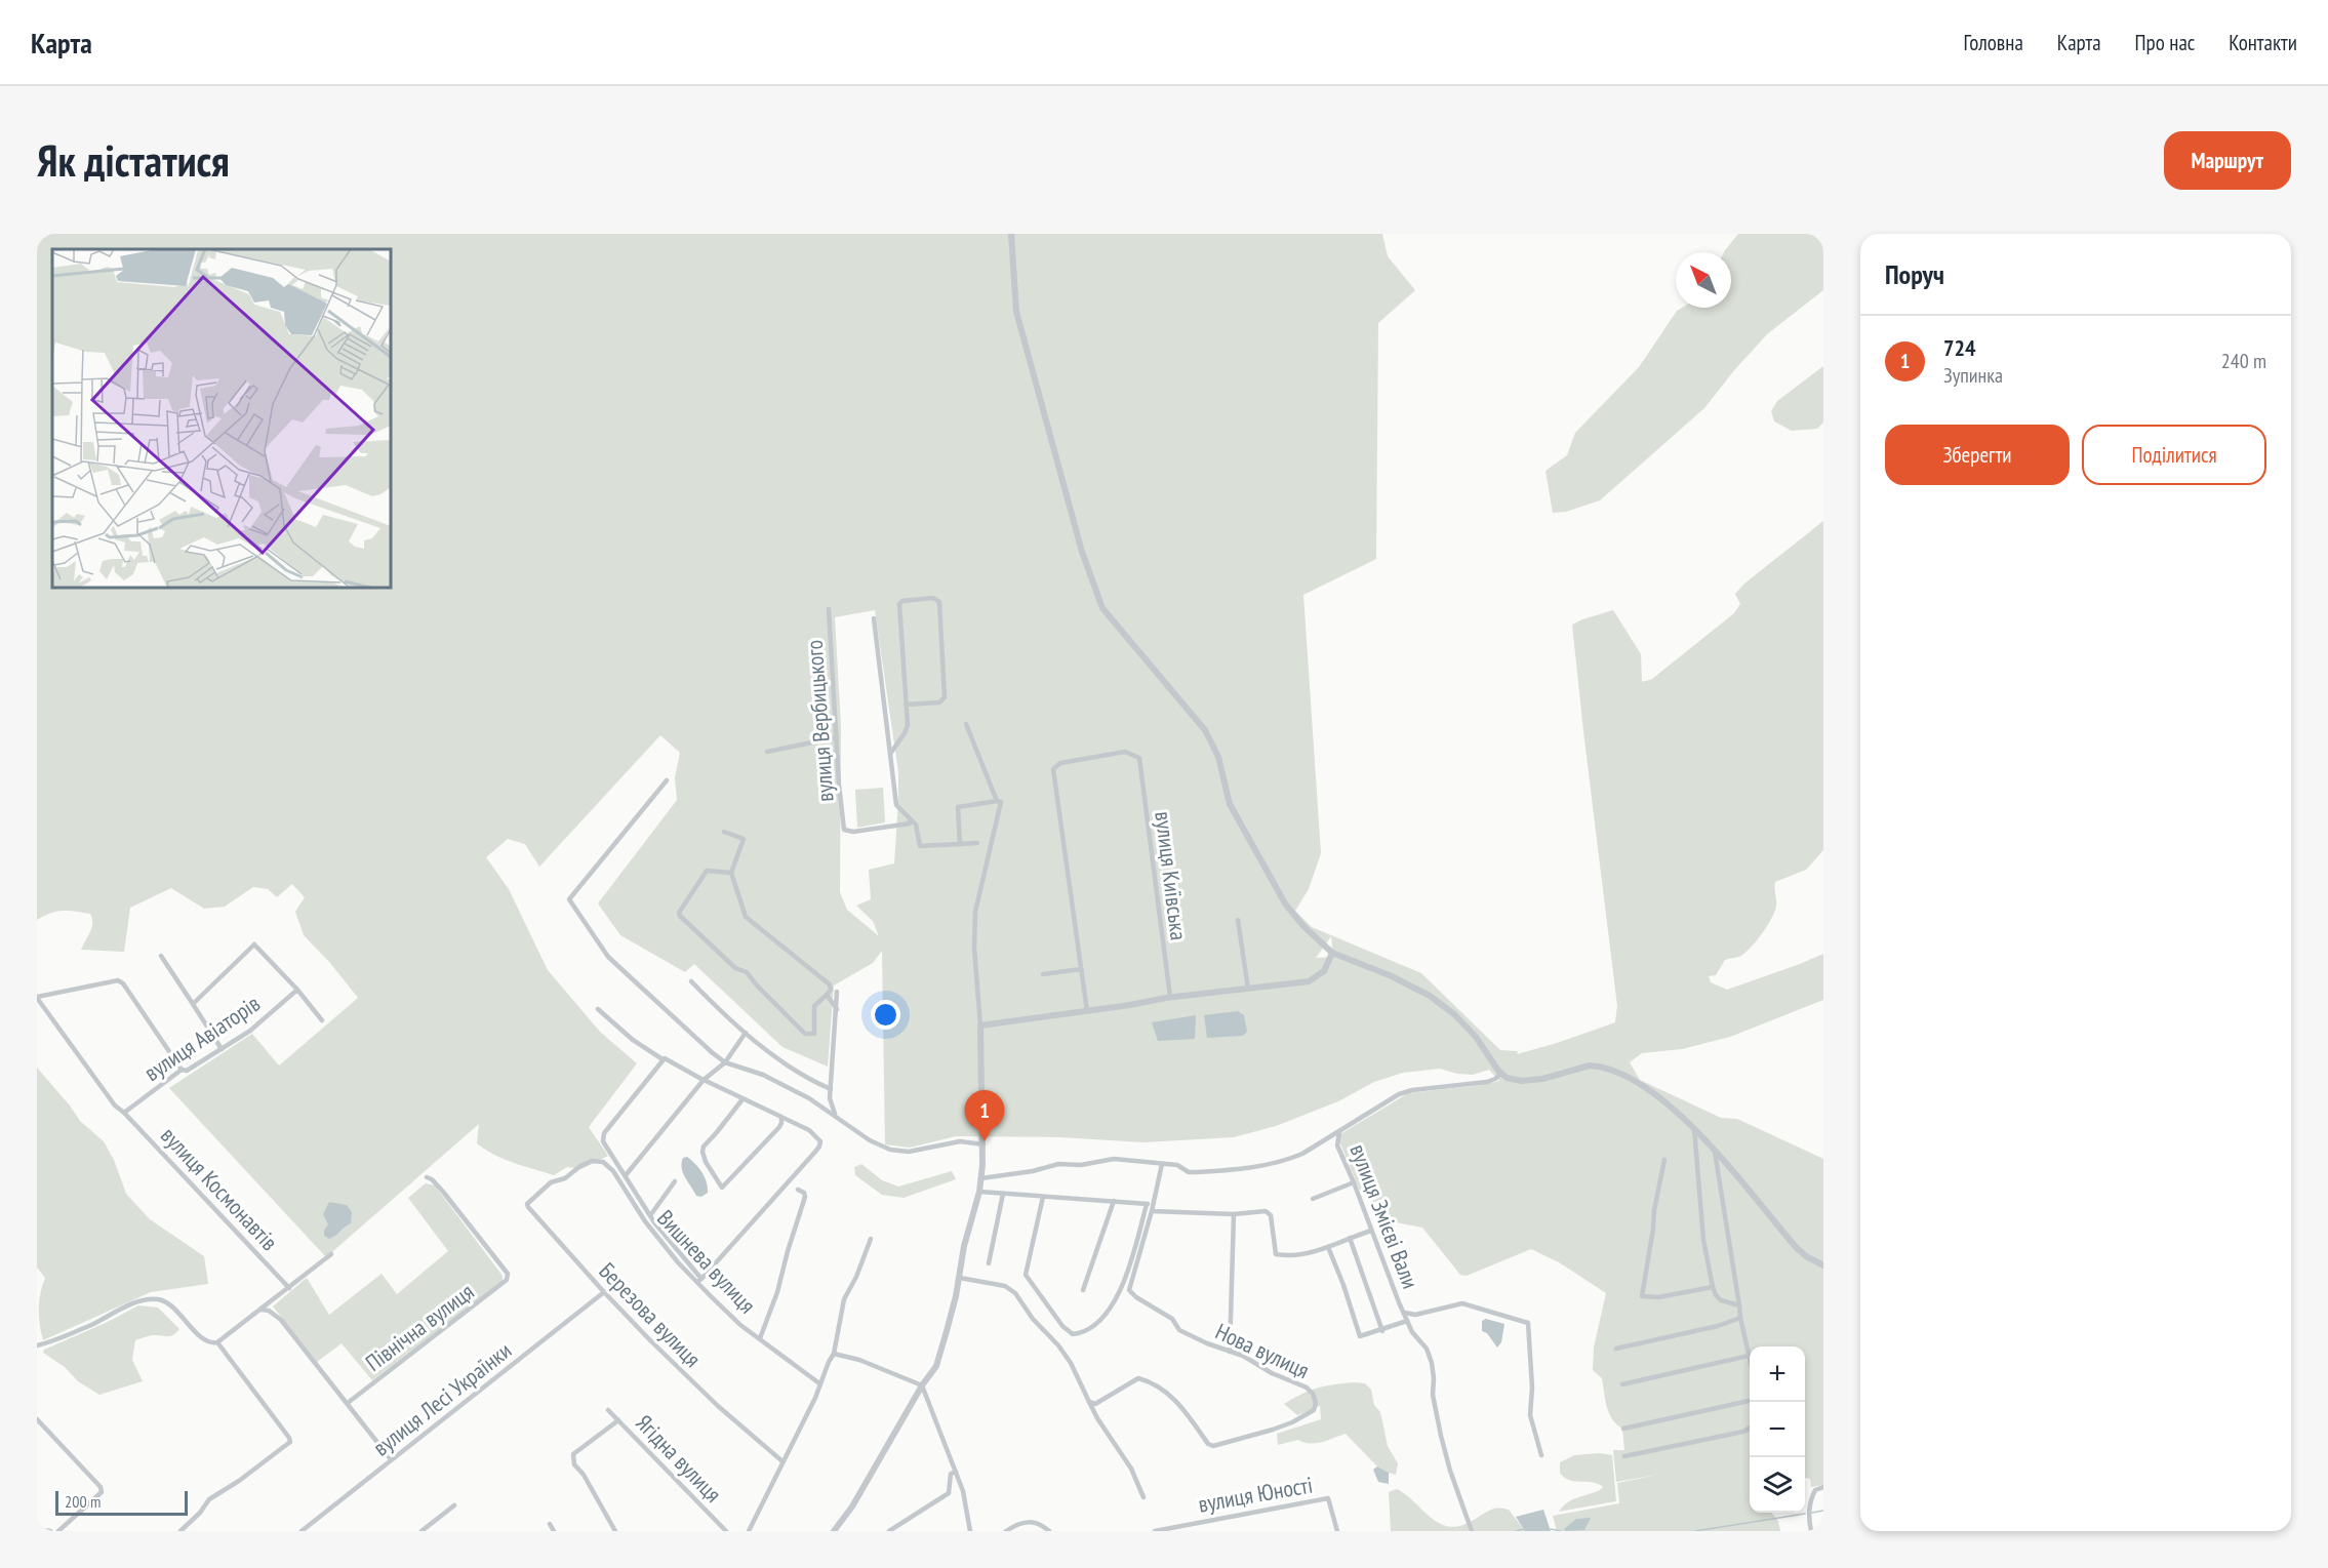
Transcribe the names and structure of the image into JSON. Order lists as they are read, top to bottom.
{
  "streets": {
    "street": [
      "вулиця Вербицького",
      "вулиця Київська",
      "вулиця Авіаторів",
      "вулиця Космонавтів",
      "вулиця Змієві Вали",
      "Вишнева вулиця",
      "Березова вулиця",
      "Північна вулиця",
      "Нова вулиця",
      "вулиця Лесі Українки",
      "Ягідна вулиця",
      "вулиця Юності"
    ]
  },
  "crossings": [
    ["вулиця Авіаторів", "вулиця Космонавтів"],
    ["Вишнева вулиця", "Березова вулиця"],
    ["Березова вулиця", "вулиця Лесі Українки"]
  ],
  "scale_bar": "200 m",
  "north": "top left",
  "page": {
    "header": "Карта",
    "nav": [
      "Головна",
      "Карта",
      "Про нас",
      "Контакти"
    ],
    "buttons": [
      "Маршрут",
      ["Зберегти", "Поділитися"]
    ],
    "title": "Як дістатися",
    "heading": "Поруч",
    "list": [
      {
        "mark": "1",
        "name": "724",
        "note": "Зупинка",
        "value": "240 m"
      }
    ],
    "pins": "1",
    "map_buttons": ["+", "−"],
    "scale": "200 m"
  }
}
